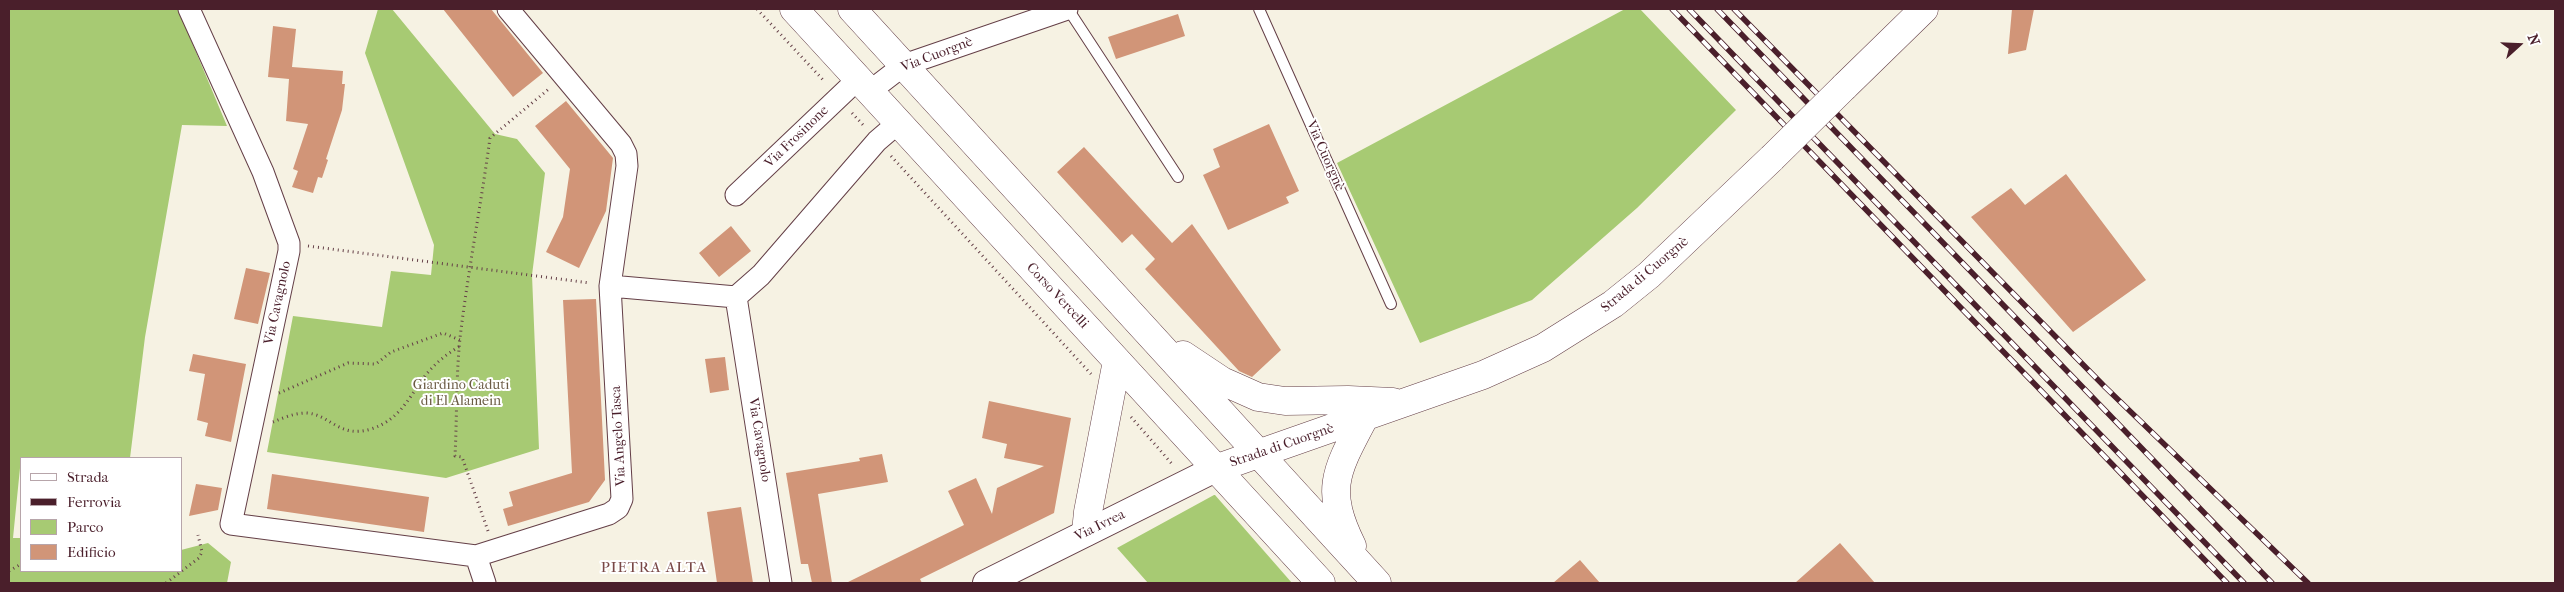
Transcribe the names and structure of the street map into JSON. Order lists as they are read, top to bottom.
{
  "streets": {
    "main road": ["Strada di Cuorgnè", "Corso Vercelli"],
    "street": [
      "Via Cuorgnè",
      "Via Frosinone",
      "Via Cavagnolo",
      "Via Angelo Tasca",
      "Via Ivrea"
    ]
  },
  "crossings": [
    ["Via Cuorgnè", "Via Frosinone"],
    ["Via Cuorgnè", "Corso Vercelli"],
    ["Via Frosinone", "Corso Vercelli"],
    ["Strada di Cuorgnè", "Corso Vercelli"],
    ["Strada di Cuorgnè", "Via Ivrea"],
    ["Corso Vercelli", "Via Ivrea"],
    ["Via Cavagnolo", "Via Angelo Tasca"]
  ],
  "districts": ["PIETRA ALTA"],
  "parks": ["Giardino Caduti di El Alamein"],
  "legend": [
    "Strada",
    "Ferrovia",
    "Parco",
    "Edificio"
  ],
  "north": "right"
}
